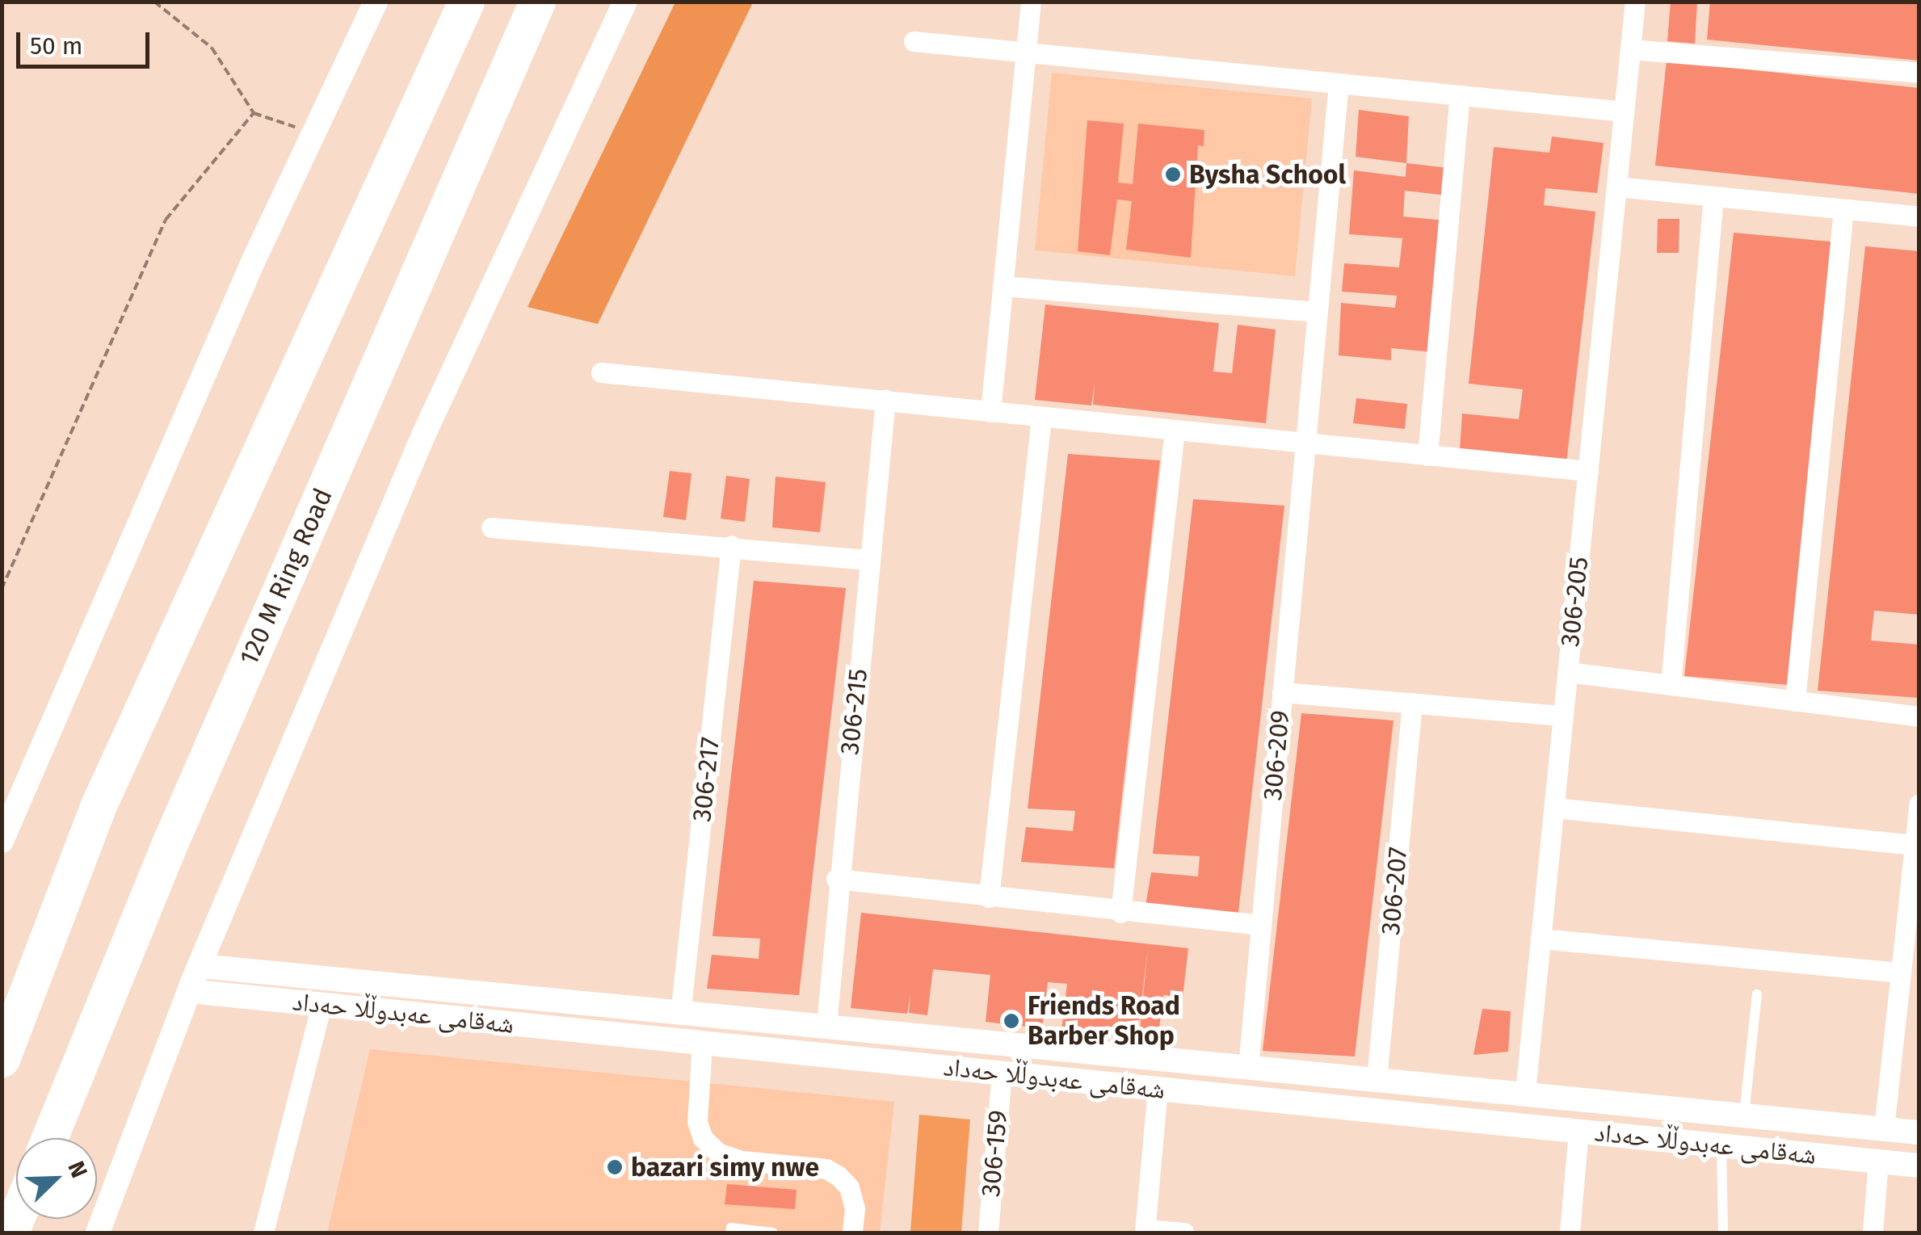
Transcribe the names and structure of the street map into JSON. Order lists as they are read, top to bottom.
{
  "streets": {
    "highway": ["120 M Ring Road"],
    "street": [
      "306-205",
      "306-215",
      "306-209",
      "306-217",
      "306-207",
      "شەقامی عەبدوڵڵا حەداد",
      "306-159"
    ]
  },
  "crossings": [
    ["306-205", "شەقامی عەبدوڵڵا حەداد"],
    ["306-215", "شەقامی عەبدوڵڵا حەداد"],
    ["306-209", "شەقامی عەبدوڵڵا حەداد"],
    ["306-217", "شەقامی عەبدوڵڵا حەداد"],
    ["306-207", "شەقامی عەبدوڵڵا حەداد"],
    ["شەقامی عەبدوڵڵا حەداد", "306-159"]
  ],
  "places": ["Bysha School", "Friends Road Barber Shop", "bazari simy nwe"],
  "scale_bar": "50 m",
  "north": "top right"
}
